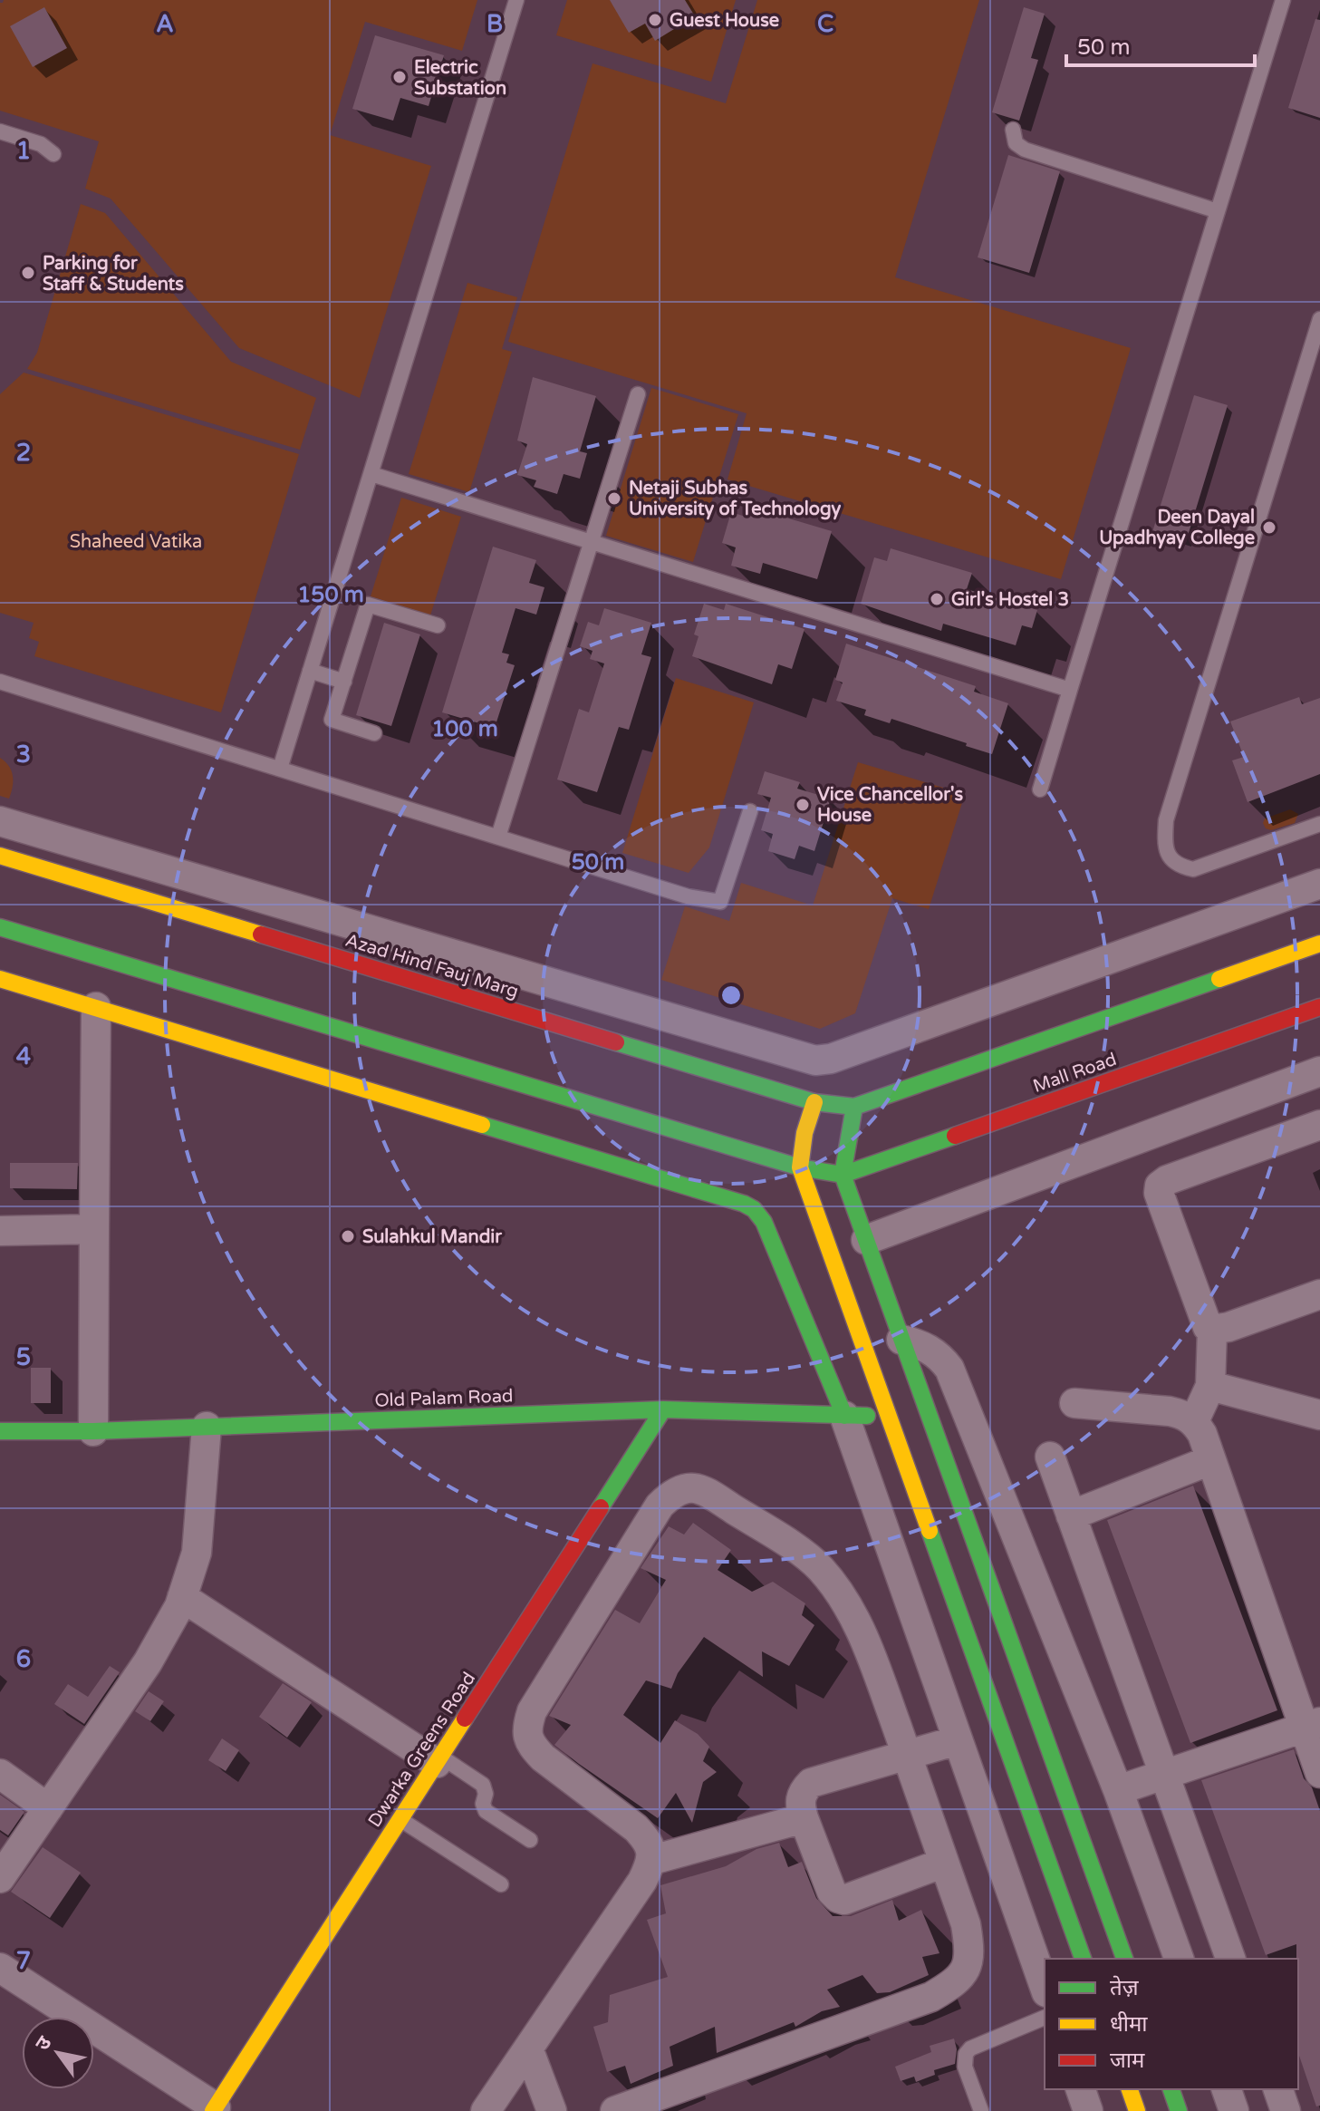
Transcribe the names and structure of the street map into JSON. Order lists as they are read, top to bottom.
{
  "streets": {
    "street": [
      "Azad Hind Fauj Marg",
      "Mall Road",
      "Old Palam Road",
      "Dwarka Greens Road"
    ]
  },
  "crossings": [
    ["Old Palam Road", "Dwarka Greens Road"]
  ],
  "parks": ["Shaheed Vatika"],
  "places": [
    "Guest House",
    "Electric Substation",
    "Parking for Staff & Students",
    "Netaji Subhas University of Technology",
    "Deen Dayal Upadhyay College",
    "Girl's Hostel 3",
    "Vice Chancellor's House",
    "Sulahkul Mandir"
  ],
  "legend": ["तेज़", "धीमा", "जाम"],
  "scale_bar": "50 m",
  "north": "top left",
  "grid": {
    "columns": ["A", "B", "C"],
    "rows": [
      "1",
      "2",
      "3",
      "4",
      "5",
      "6",
      "7"
    ]
  },
  "rings": ["150 m", "100 m", "50 m"]
}
